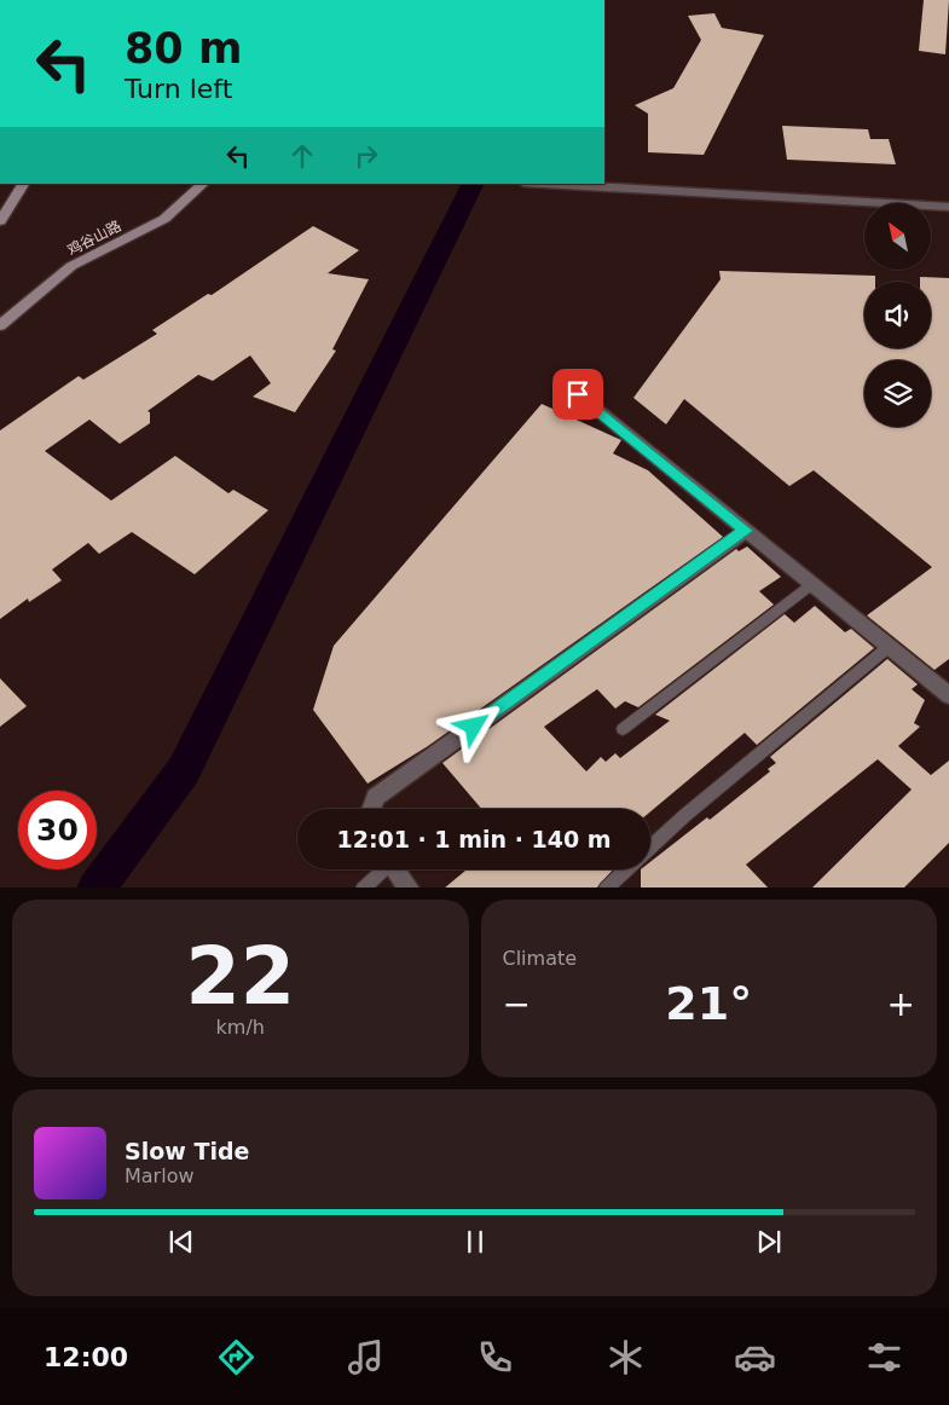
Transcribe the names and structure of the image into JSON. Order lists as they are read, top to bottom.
{
  "streets": {
    "main road": ["鸡谷山路"]
  },
  "north": "top left",
  "page": {
    "turn": ["80 m", "Turn left"],
    "limit": "30",
    "trip": "12:01 · 1 min · 140 m",
    "tile": [
      ["22", "km/h"],
      "Climate"
    ],
    "heat": ["−", "21°", "+"],
    "song": ["Slow Tide", "Marlow"],
    "tabs": "12:00"
  }
}
